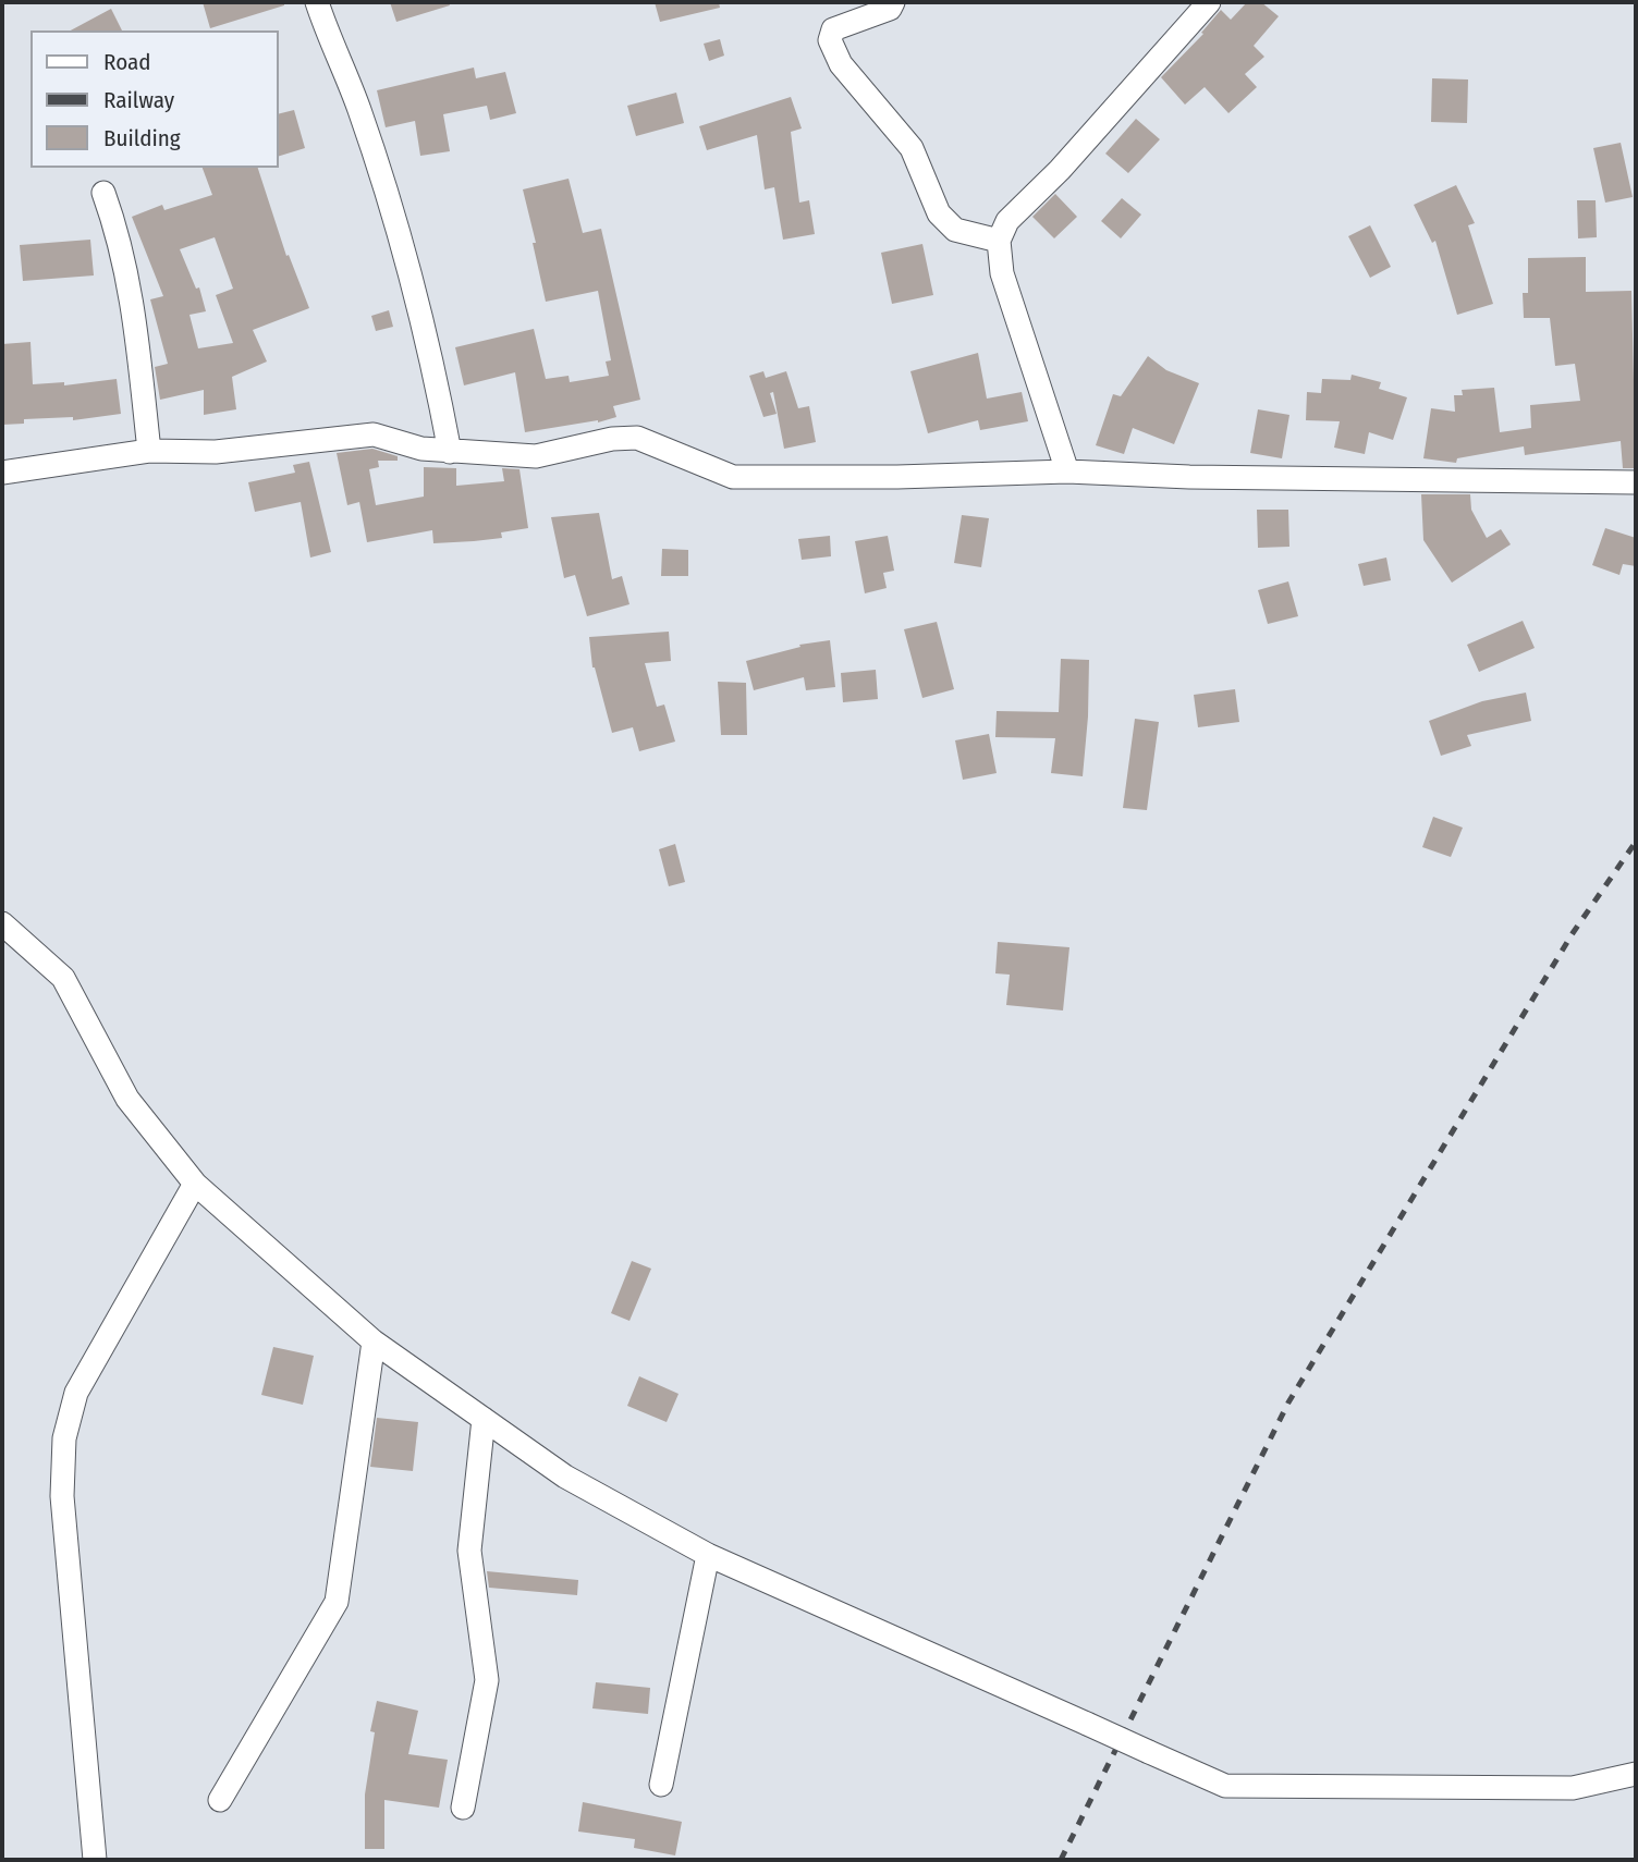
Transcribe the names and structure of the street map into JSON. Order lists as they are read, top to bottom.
{
  "legend": ["Road", "Railway", "Building"]
}
